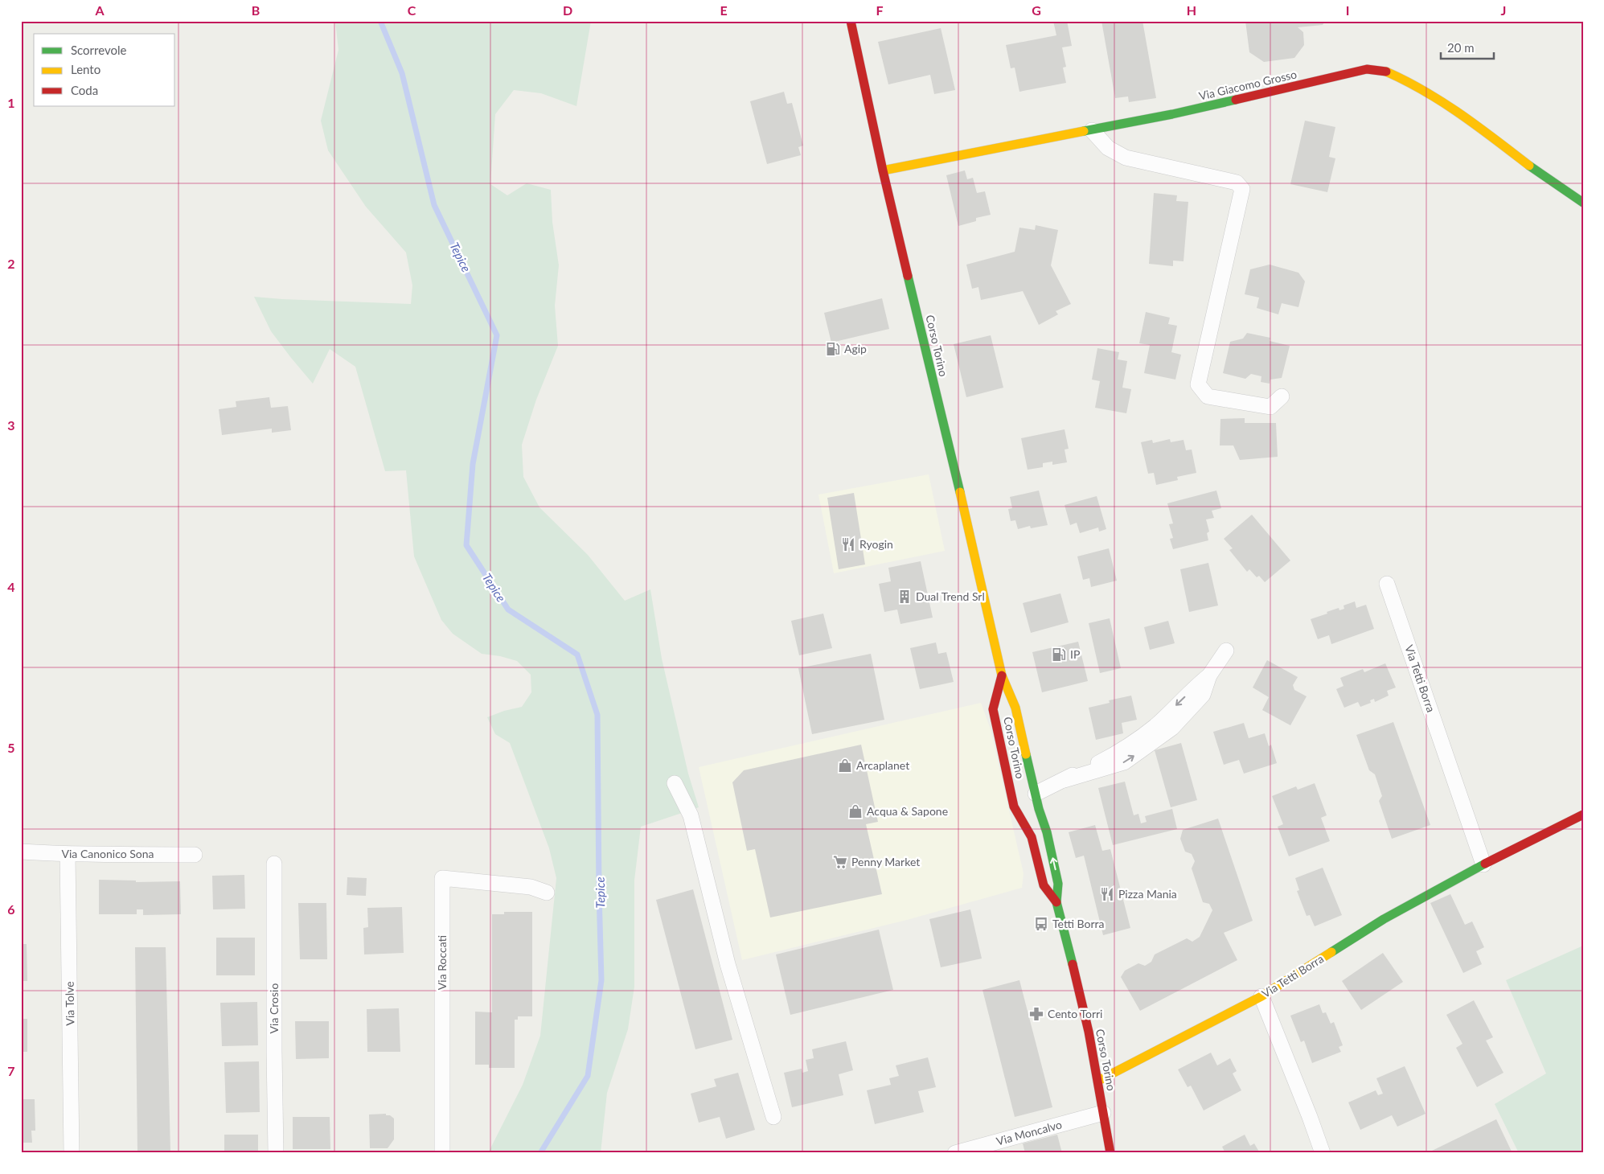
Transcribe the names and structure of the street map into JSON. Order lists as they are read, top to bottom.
{
  "streets": {
    "main road": ["Via Giacomo Grosso", "Corso Torino", "Via Tetti Borra"],
    "street": [
      "Via Canonico Sona",
      "Via Roccati",
      "Via Tolve",
      "Via Crosio",
      "Via Moncalvo"
    ]
  },
  "crossings": [
    ["Via Giacomo Grosso", "Corso Torino"],
    ["Corso Torino", "Via Tetti Borra"],
    ["Corso Torino", "Via Moncalvo"],
    ["Via Canonico Sona", "Via Tolve"]
  ],
  "water": ["Tepice"],
  "places": {
    "fuel station": ["Agip", "IP"],
    "restaurant": ["Ryogin", "Pizza Mania"],
    "building": ["Dual Trend Srl"],
    "shop": ["Arcaplanet", "Acqua & Sapone"],
    "supermarket": ["Penny Market"],
    "bus stop": ["Tetti Borra"],
    "pharmacy": ["Cento Torri"]
  },
  "legend": ["Scorrevole", "Lento", "Coda"],
  "scale_bar": "20 m",
  "grid": {
    "columns": [
      "A",
      "B",
      "C",
      "D",
      "E",
      "F",
      "G",
      "H",
      "I",
      "J"
    ],
    "rows": [
      "1",
      "2",
      "3",
      "4",
      "5",
      "6",
      "7"
    ]
  }
}
